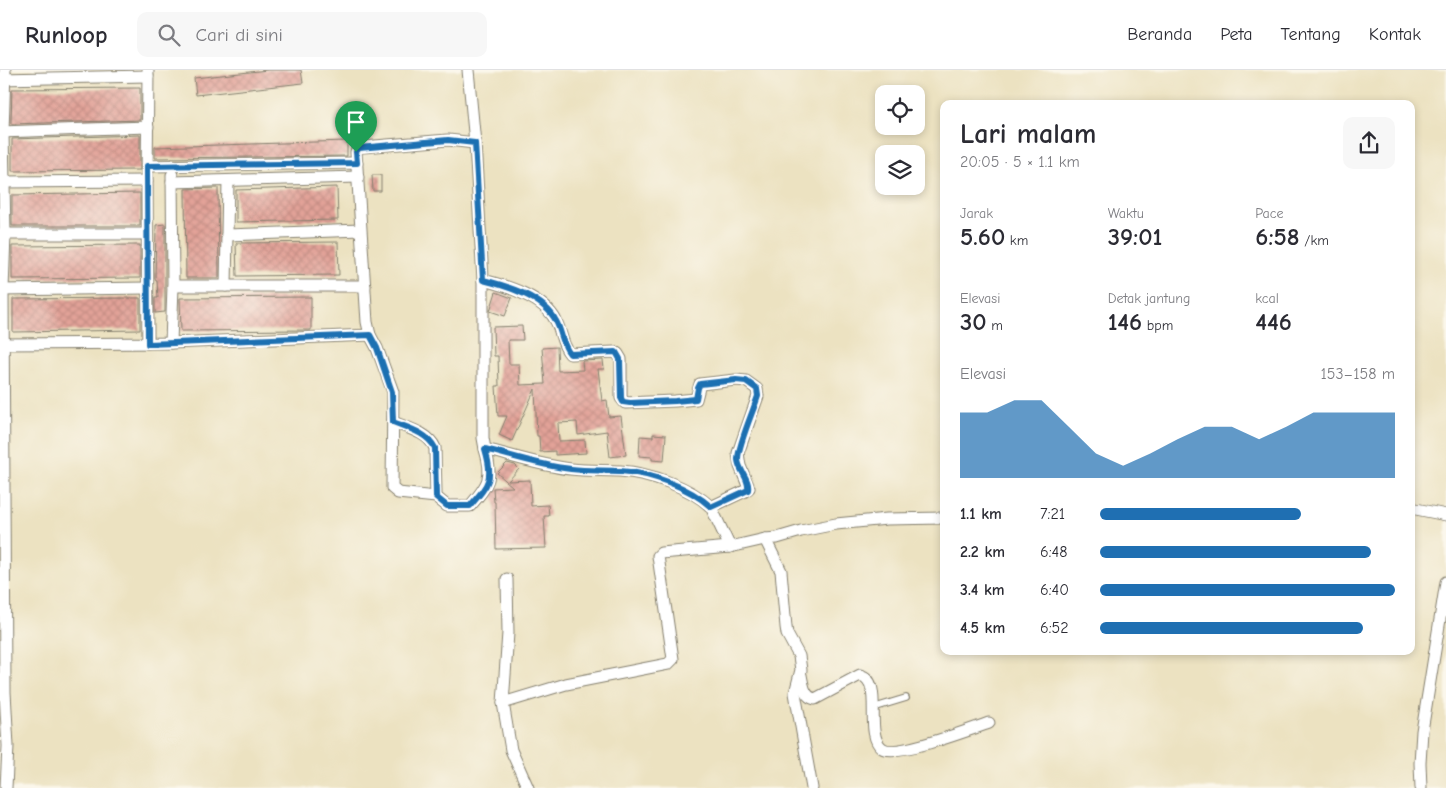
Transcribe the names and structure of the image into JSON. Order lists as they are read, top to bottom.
{
  "page": {
    "header": "Runloop",
    "search": "Cari di sini",
    "nav": [
      "Beranda",
      "Peta",
      "Tentang",
      "Kontak"
    ],
    "heading": ["Lari malam", "20:05 · 5 × 1.1 km"],
    "stats": [
      ["Jarak", "5.60 km"],
      ["Waktu", "39:01"],
      ["Pace", "6:58 /km"],
      ["Elevasi", "30 m"],
      ["Detak jantung", "146 bpm"],
      ["kcal", "446"]
    ],
    "chart": ["Elevasi", "153–158 m"],
    "list": [
      {
        "name": "1.1 km",
        "note": "7:21"
      },
      {
        "name": "2.2 km",
        "note": "6:48"
      },
      {
        "name": "3.4 km",
        "note": "6:40"
      },
      {
        "name": "4.5 km",
        "note": "6:52"
      }
    ]
  }
}
